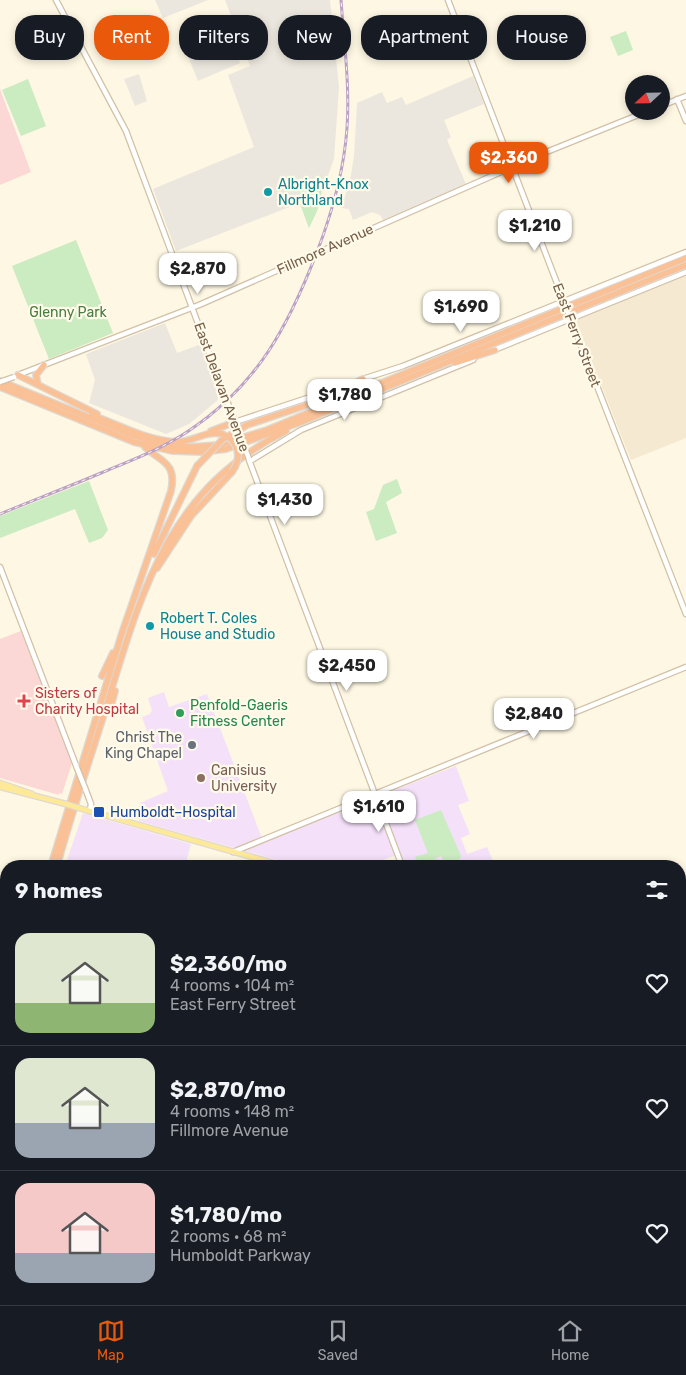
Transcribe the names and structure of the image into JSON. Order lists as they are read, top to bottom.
{
  "streets": {
    "street": ["Fillmore Avenue", "East Ferry Street", "East Delavan Avenue"]
  },
  "crossings": [
    ["Fillmore Avenue", "East Ferry Street"],
    ["Fillmore Avenue", "East Delavan Avenue"]
  ],
  "parks": ["Glenny Park"],
  "places": {
    "other": [
      "Albright-Knox Northland",
      "Robert T. Coles House and Studio",
      "Penfold-Gaeris Fitness Center",
      "Christ The King Chapel",
      "Canisius University"
    ],
    "health": ["Sisters of Charity Hospital"],
    "transit": ["Humboldt–Hospital"]
  },
  "north": "left",
  "page": {
    "chip": [
      "Buy",
      "Rent",
      "Filters",
      "New",
      "Apartment",
      "House"
    ],
    "price": [
      "$2,360",
      "$1,210",
      "$2,870",
      "$1,690",
      "$1,780",
      "$1,430",
      "$2,450",
      "$2,840",
      "$1,610"
    ],
    "heading": "9 homes",
    "list": [
      {
        "name": "$2,360/mo",
        "note": "4 rooms · 104 m² · East Ferry Street"
      },
      {
        "name": "$2,870/mo",
        "note": "4 rooms · 148 m² · Fillmore Avenue"
      },
      {
        "name": "$1,780/mo",
        "note": "2 rooms · 68 m² · Humboldt Parkway"
      }
    ],
    "tabs": ["Map", "Saved", "Home"]
  }
}
